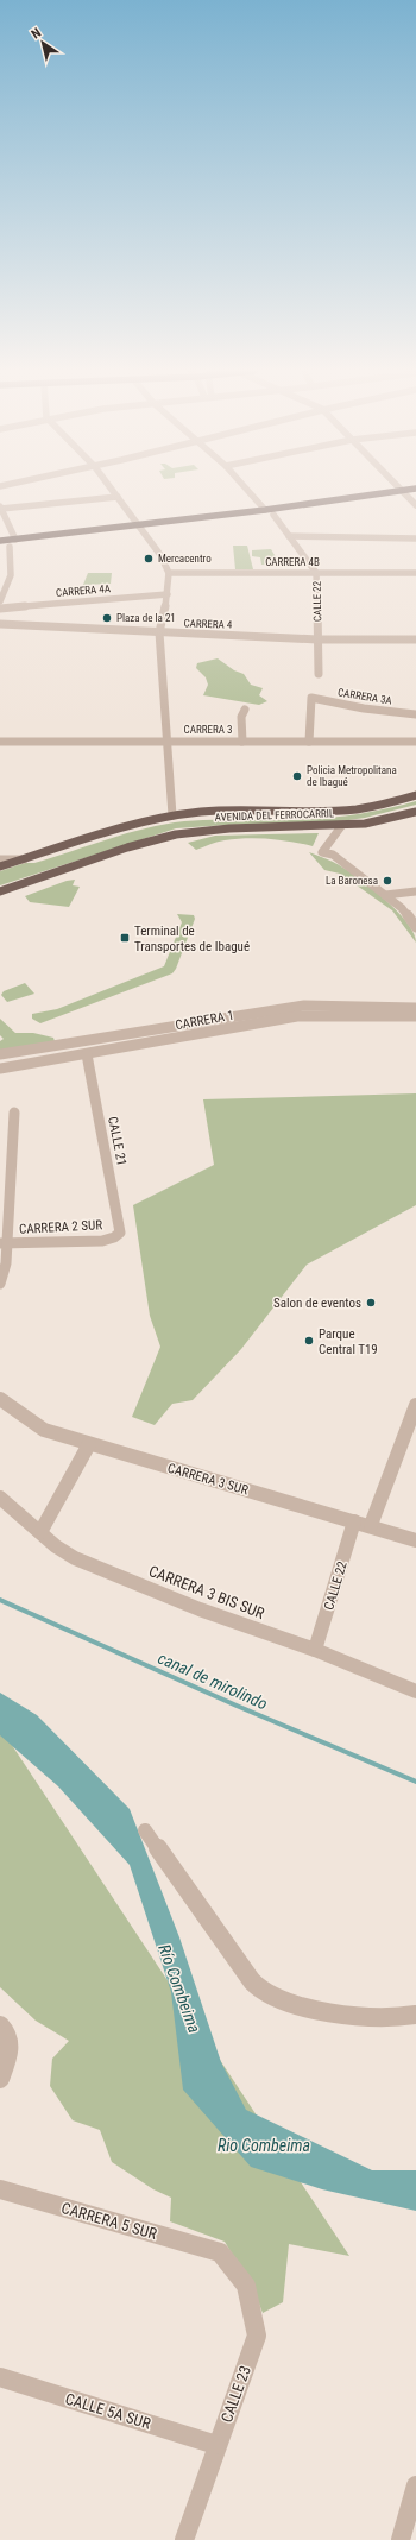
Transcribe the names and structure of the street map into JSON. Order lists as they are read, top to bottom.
{
  "streets": {
    "main road": ["AVENIDA DEL FERROCARRIL"],
    "street": [
      "CARRERA 4B",
      "CARRERA 4A",
      "CALLE 22",
      "CARRERA 4",
      "CARRERA 3A",
      "CARRERA 3",
      "CARRERA 1",
      "CALLE 21",
      "CARRERA 2 SUR",
      "CARRERA 3 SUR",
      "CARRERA 3 BIS SUR",
      "CARRERA 5 SUR",
      "CALLE 23",
      "CALLE 5A SUR"
    ]
  },
  "crossings": [
    ["CARRERA 4B", "CALLE 22"],
    ["CALLE 22", "CARRERA 4"],
    ["CALLE 22", "CARRERA 3 SUR"],
    ["CALLE 22", "CARRERA 3 BIS SUR"],
    ["CARRERA 3A", "CARRERA 3"],
    ["CARRERA 1", "CALLE 21"],
    ["CALLE 21", "CARRERA 2 SUR"],
    ["CARRERA 5 SUR", "CALLE 23"],
    ["CALLE 23", "CALLE 5A SUR"]
  ],
  "water": ["canal de mirolindo", "Río Combeima", "Rio Combeima"],
  "places": {
    "other": [
      "Mercacentro",
      "Plaza de la 21",
      "Policia Metropolitana de Ibagué",
      "La Baronesa",
      "Salon de eventos",
      "Parque Central T19"
    ],
    "transit": ["Terminal de Transportes de Ibagué"]
  },
  "north": "top left"
}
